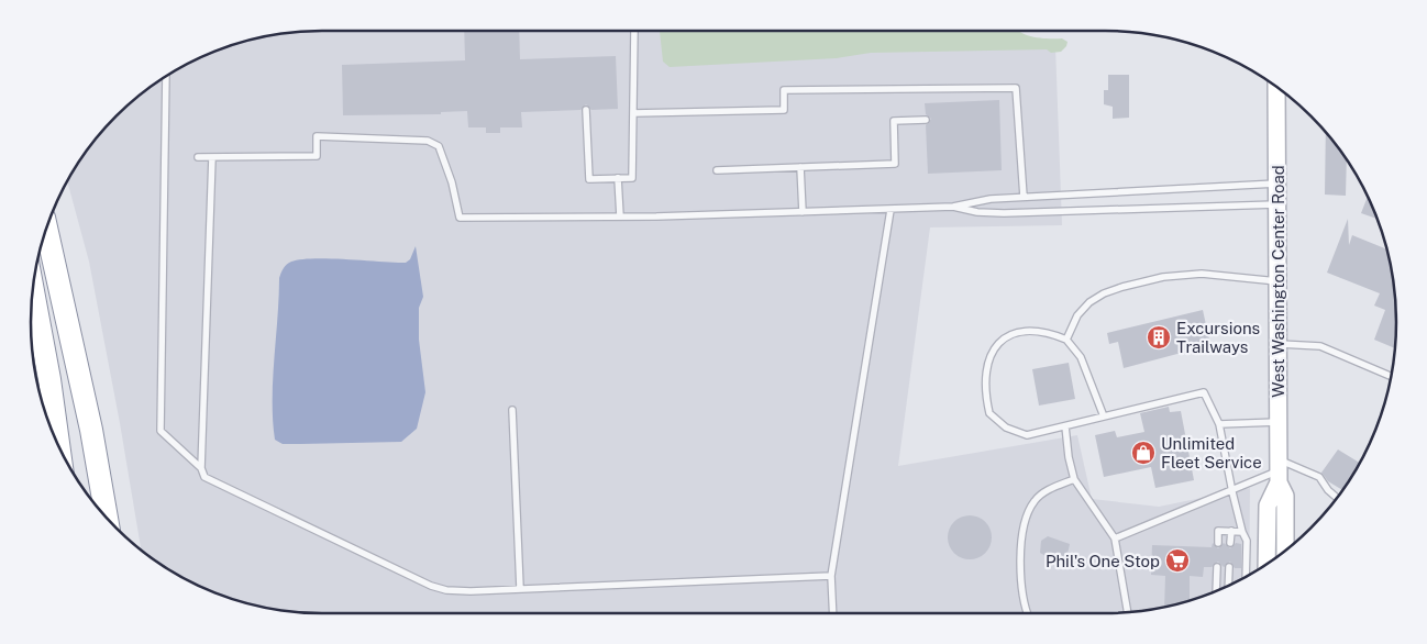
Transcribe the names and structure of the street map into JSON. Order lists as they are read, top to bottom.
{
  "streets": {
    "main road": ["West Washington Center Road"]
  },
  "places": {
    "building": ["Excursions Trailways"],
    "shop": ["Unlimited Fleet Service"],
    "supermarket": ["Phil's One Stop"]
  }
}
